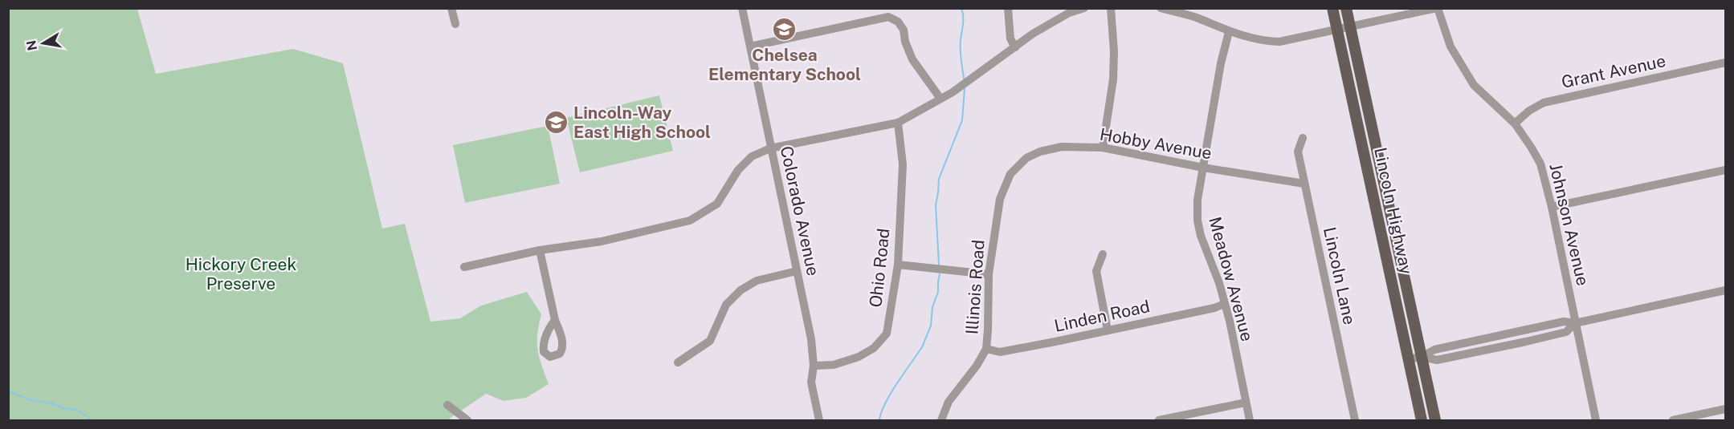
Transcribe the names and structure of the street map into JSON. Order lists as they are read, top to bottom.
{
  "streets": {
    "main road": ["Lincoln Highway"],
    "street": [
      "Grant Avenue",
      "Hobby Avenue",
      "Colorado Avenue",
      "Johnson Avenue",
      "Ohio Road",
      "Lincoln Lane",
      "Meadow Avenue",
      "Illinois Road",
      "Linden Road"
    ]
  },
  "crossings": [
    ["Grant Avenue", "Johnson Avenue"],
    ["Hobby Avenue", "Lincoln Lane"],
    ["Hobby Avenue", "Meadow Avenue"],
    ["Hobby Avenue", "Illinois Road"],
    ["Colorado Avenue", "Ohio Road"],
    ["Meadow Avenue", "Linden Road"],
    ["Illinois Road", "Linden Road"]
  ],
  "parks": ["Hickory Creek Preserve"],
  "places": {
    "school or university": ["Chelsea Elementary School", "Lincoln-Way East High School"]
  },
  "north": "left"
}
